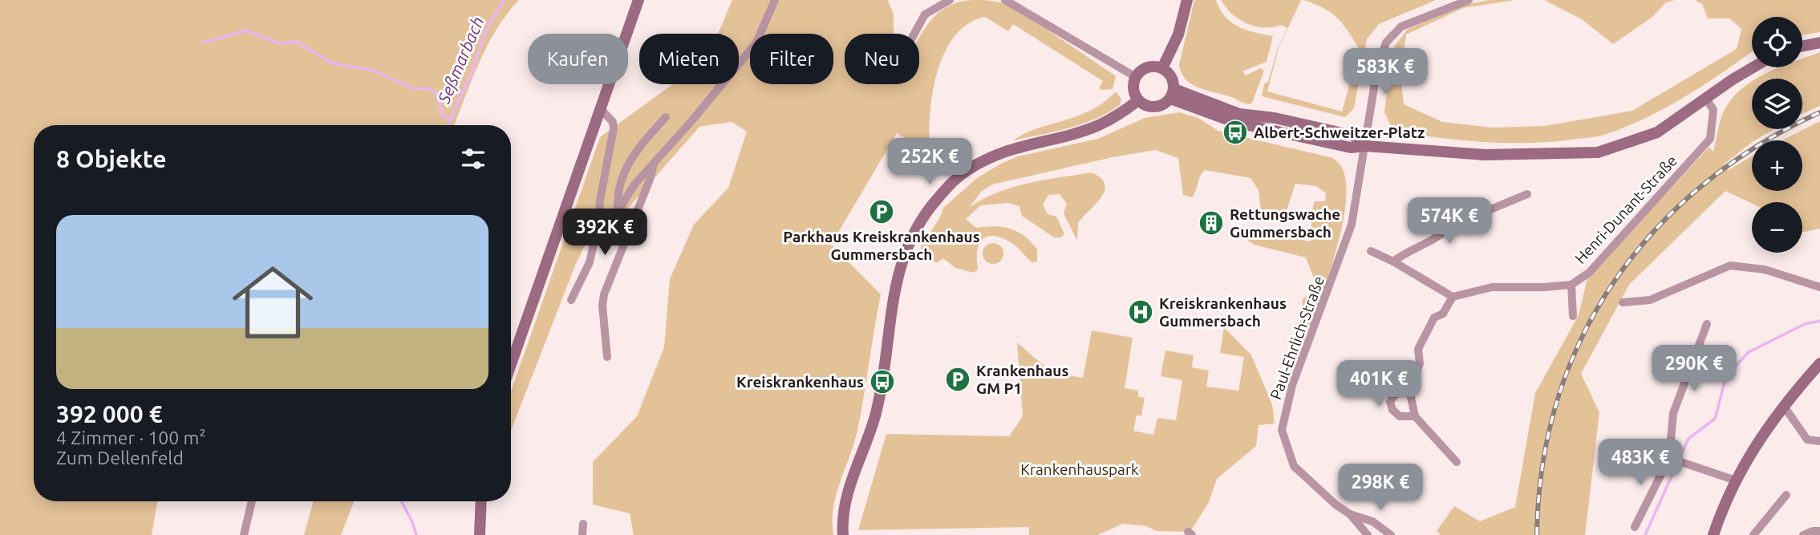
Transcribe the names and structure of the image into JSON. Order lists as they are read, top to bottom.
{
  "streets": {
    "street": ["Henri-Dunant-Straße", "Paul-Ehrlich-Straße"]
  },
  "water": ["Seßmarbach"],
  "parks": ["Krankenhauspark"],
  "places": {
    "bus stop": ["Albert-Schweitzer-Platz", "Kreiskrankenhaus"],
    "parking": ["Parkhaus Kreiskrankenhaus Gummersbach", "Krankenhaus GM P1"],
    "building": ["Rettungswache Gummersbach"],
    "hospital": ["Kreiskrankenhaus Gummersbach"]
  },
  "page": {
    "map_buttons": ["+", "−"],
    "chip": [
      "Kaufen",
      "Mieten",
      "Filter",
      "Neu"
    ],
    "price": [
      "583K €",
      "252K €",
      "574K €",
      "392K €",
      "290K €",
      "401K €",
      "483K €",
      "298K €"
    ],
    "heading": "8 Objekte",
    "list": [
      {
        "name": "392 000 €",
        "note": "4 Zimmer · 100 m² · Zum Dellenfeld"
      }
    ]
  }
}
